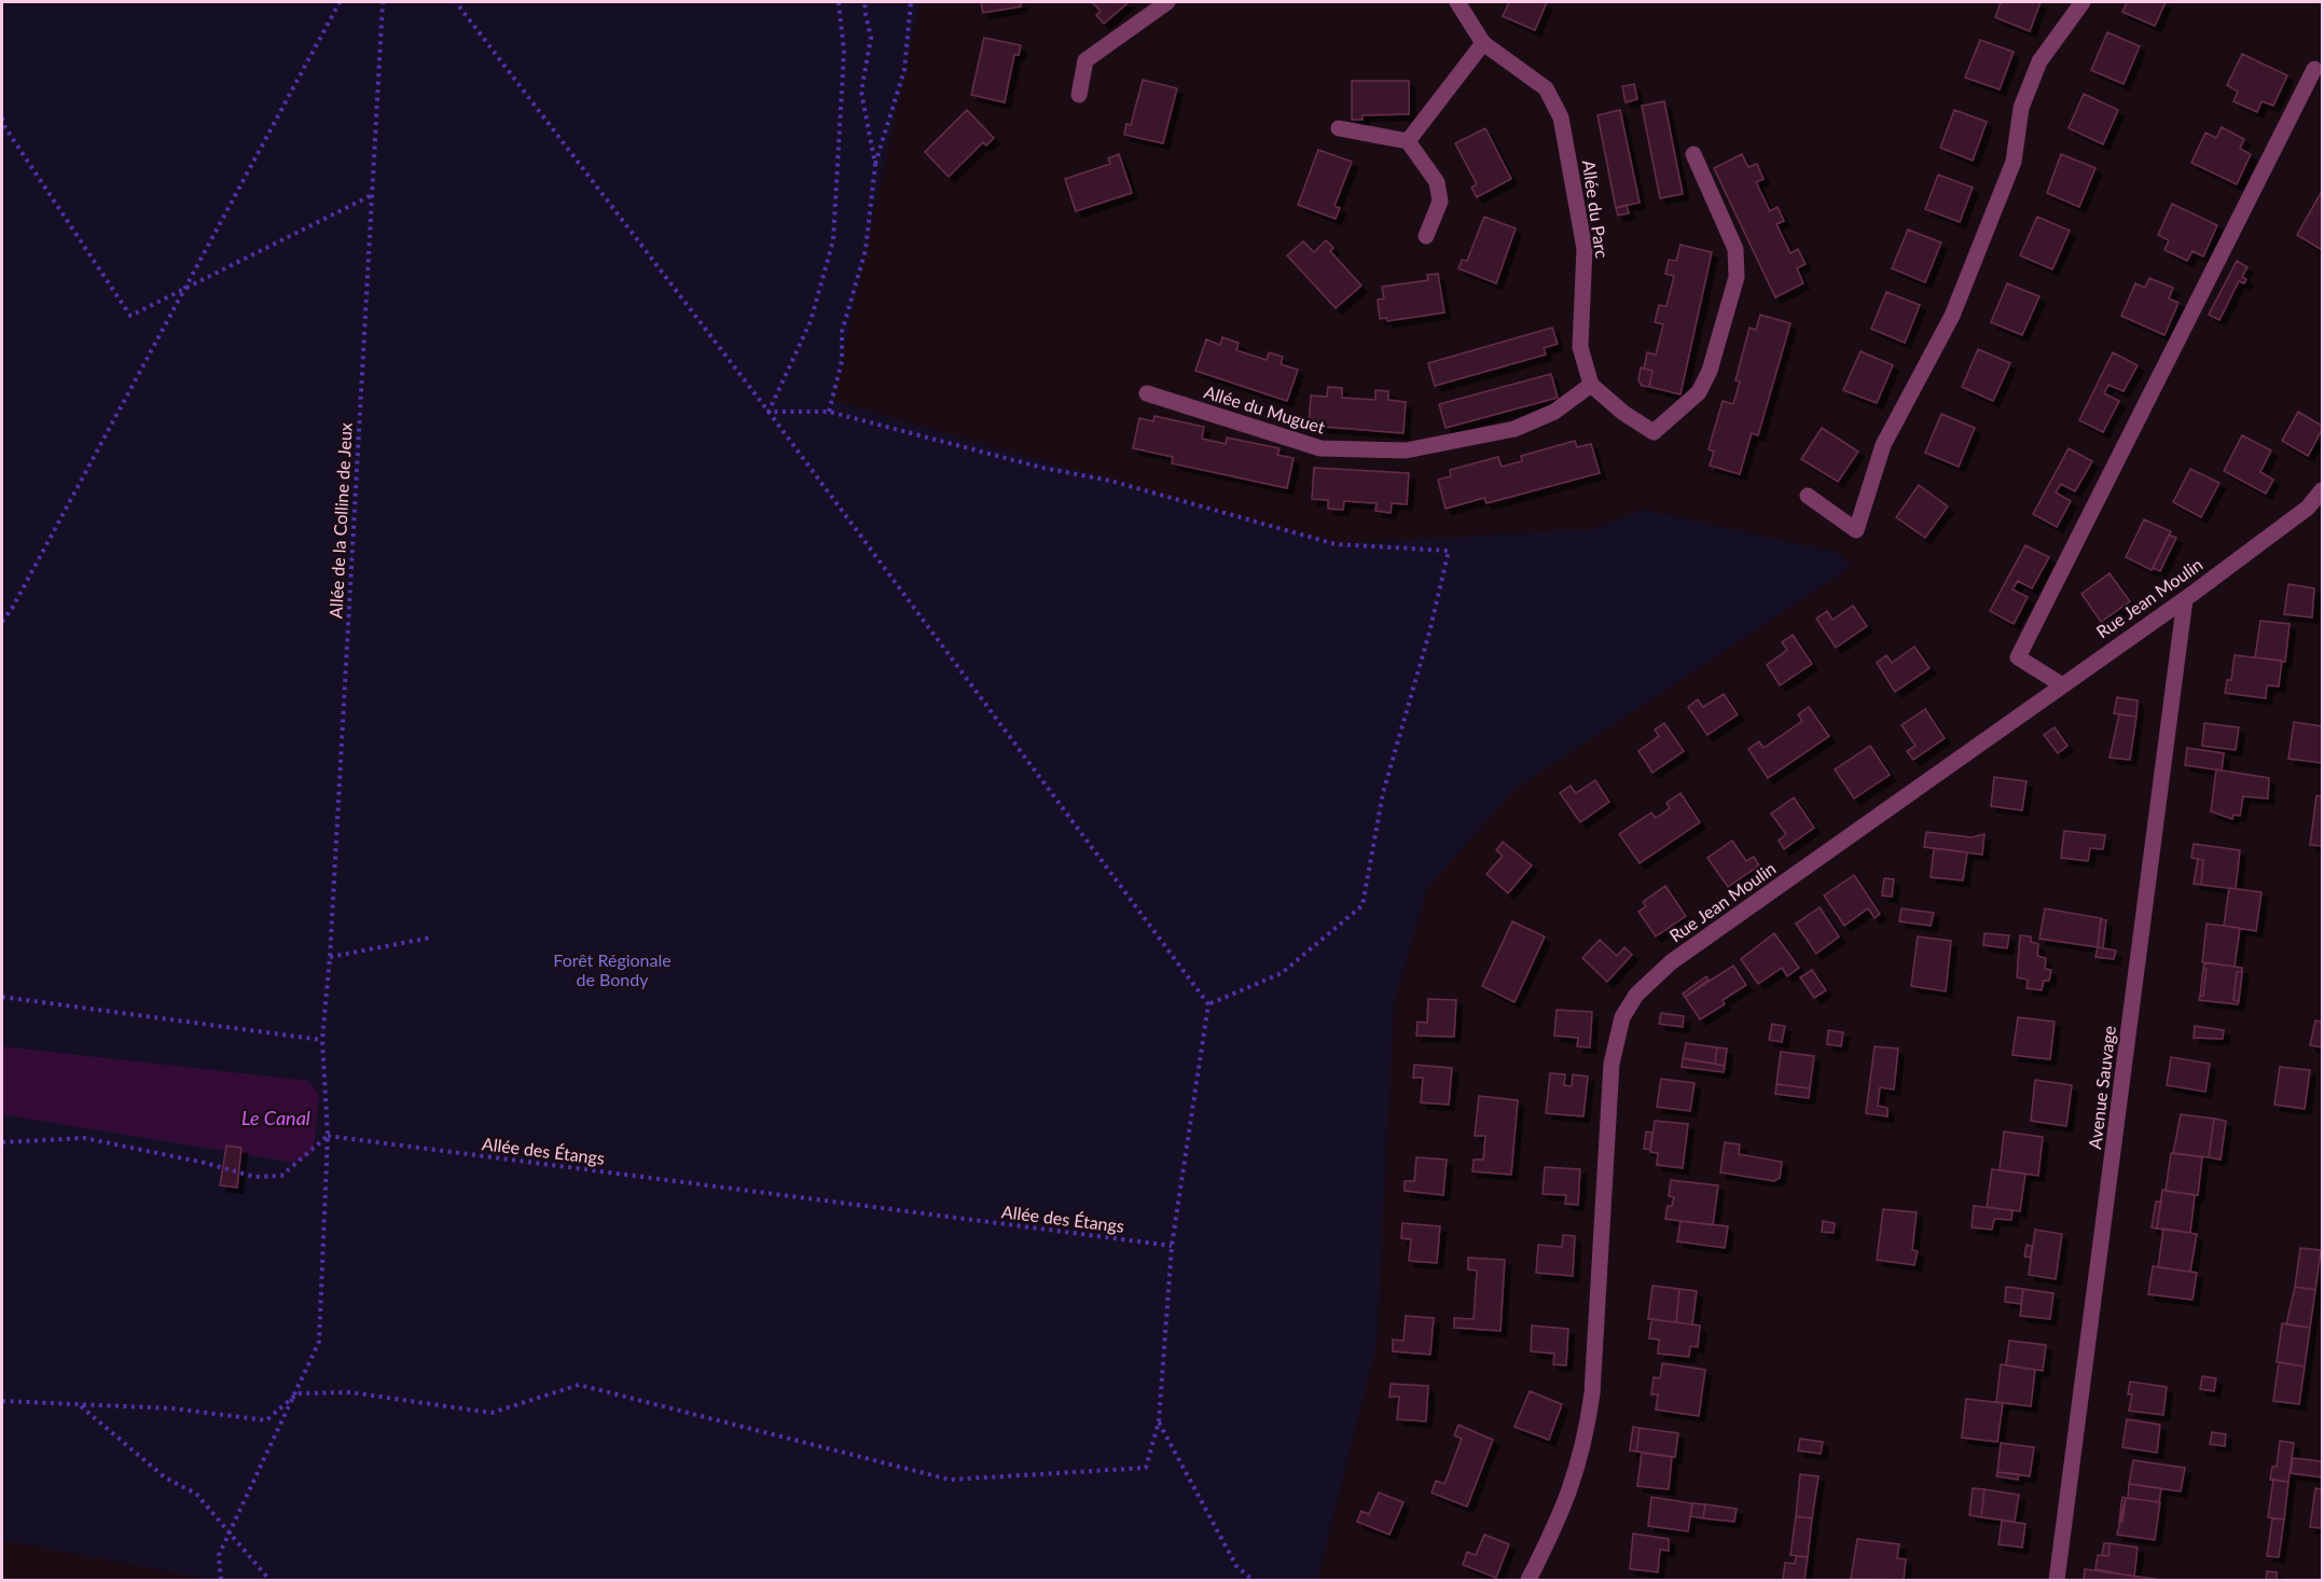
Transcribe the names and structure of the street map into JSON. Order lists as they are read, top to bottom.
{
  "streets": {
    "street": [
      "Allée du Parc",
      "Allée du Muguet",
      "Rue Jean Moulin",
      "Avenue Sauvage"
    ],
    "path": ["Allée de la Colline de Jeux", "Allée des Étangs"]
  },
  "crossings": [
    ["Allée du Parc", "Allée du Muguet"],
    ["Rue Jean Moulin", "Avenue Sauvage"]
  ],
  "water": ["Le Canal"],
  "parks": ["Forêt Régionale de Bondy"]
}
